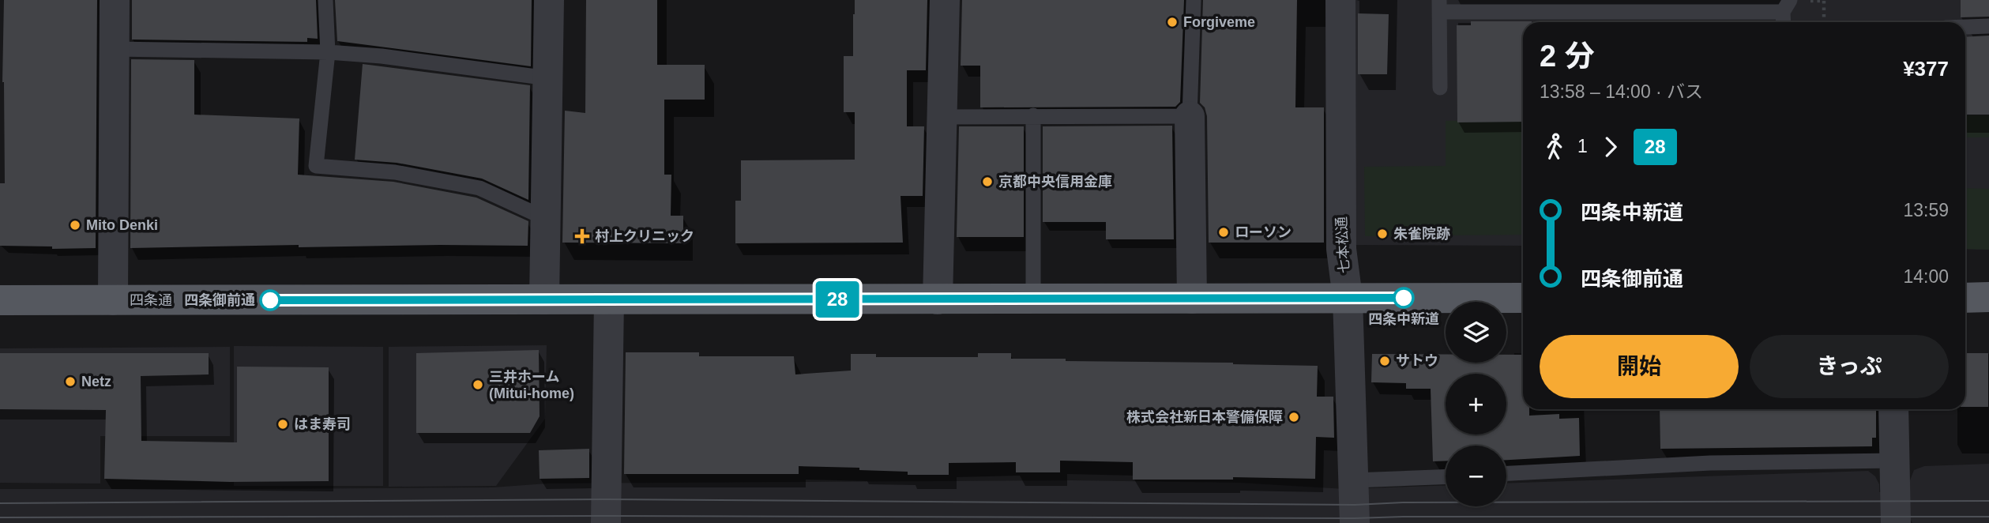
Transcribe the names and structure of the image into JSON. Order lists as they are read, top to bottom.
{
  "streets": {
    "main road": ["四条通"],
    "street": ["七本松通"]
  },
  "crossings": [
    ["七本松通", "四条通"]
  ],
  "places": {
    "other": [
      "Forgiveme",
      "京都中央信用金庫",
      "Mito Denki",
      "ローソン",
      "朱雀院跡",
      "四条中新道",
      "四条御前通",
      "サトウ",
      "Netz",
      "三井ホーム (Mitui-home)",
      "株式会社新日本警備保障",
      "はま寿司"
    ],
    "health": ["村上クリニック"]
  },
  "lines": ["bus line 28"],
  "page": {
    "on_map": "28",
    "heading": ["2 分", "13:58 – 14:00 · バス", "¥377"],
    "legs": ["1", "28"],
    "list": [
      {
        "name": "四条中新道",
        "value": "13:59"
      },
      {
        "name": "四条御前通",
        "value": "14:00"
      }
    ],
    "map_buttons": ["+", "−"],
    "buttons": ["開始", "きっぷ"]
  }
}
